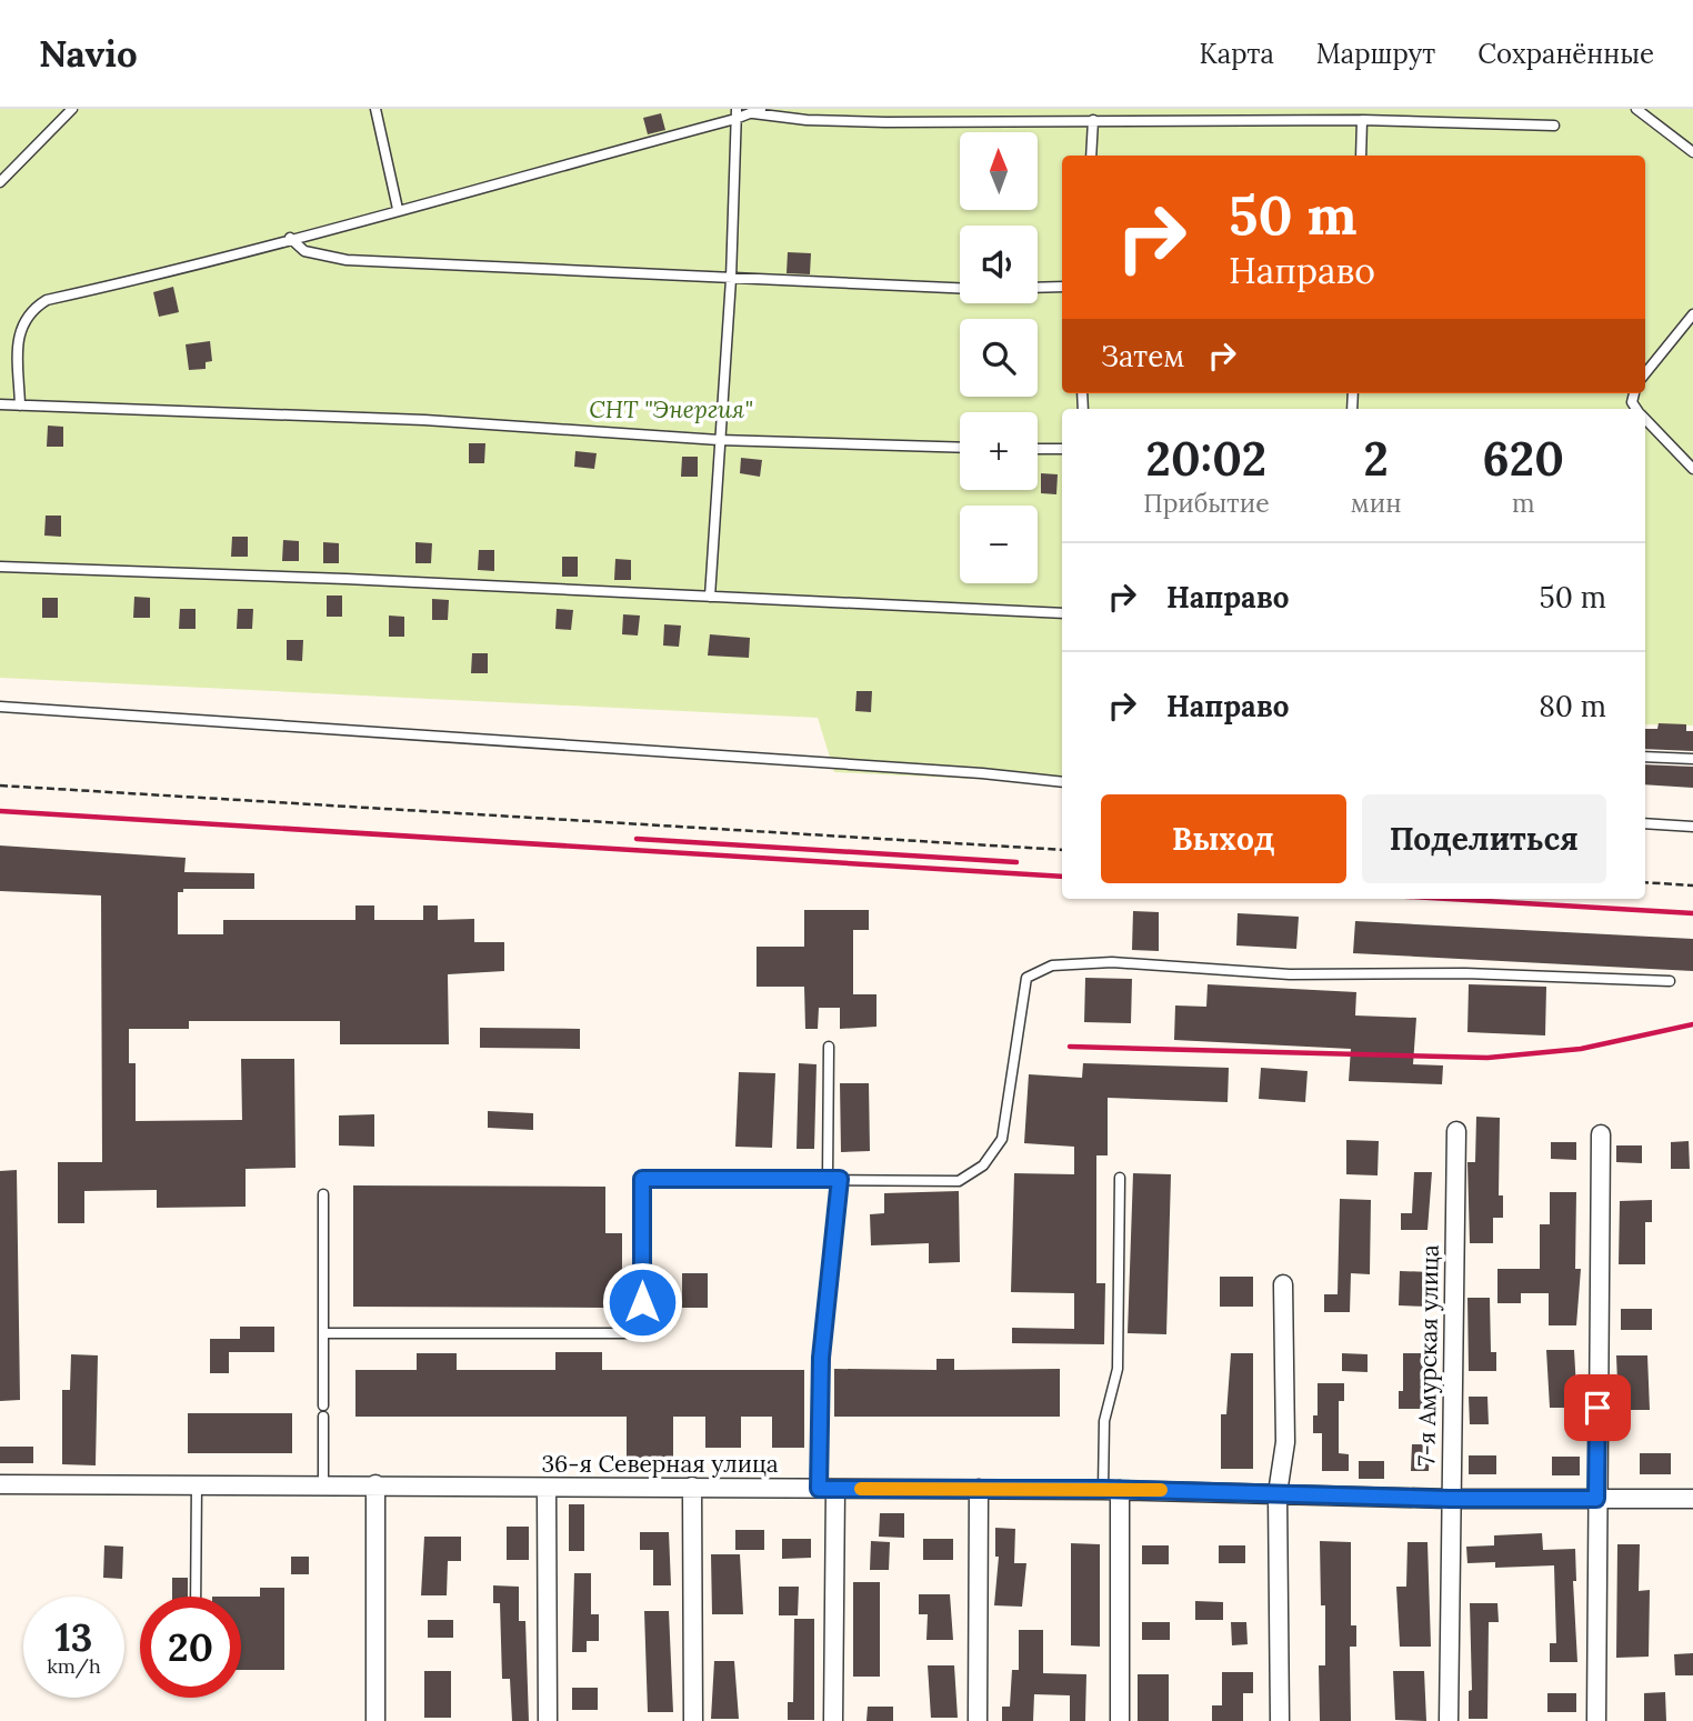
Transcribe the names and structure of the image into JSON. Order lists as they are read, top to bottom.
{
  "streets": {
    "street": ["7-я Амурская улица", "36-я Северная улица"]
  },
  "crossings": [
    ["7-я Амурская улица", "36-я Северная улица"]
  ],
  "parks": ["СНТ \"Энергия\""],
  "north": "top",
  "page": {
    "header": "Navio",
    "nav": ["Карта", "Маршрут", "Сохранённые"],
    "map_buttons": ["+", "−"],
    "turn": ["50 m", "Направо"],
    "then": "Затем",
    "eta": [
      "20:02",
      "Прибытие",
      "2",
      "мин",
      "620",
      "m"
    ],
    "list": [
      {
        "name": "Направо",
        "value": "50 m"
      },
      {
        "name": "Направо",
        "value": "80 m"
      }
    ],
    "buttons": ["Выход", "Поделиться"],
    "speed": "13 km/h",
    "limit": "20"
  }
}
